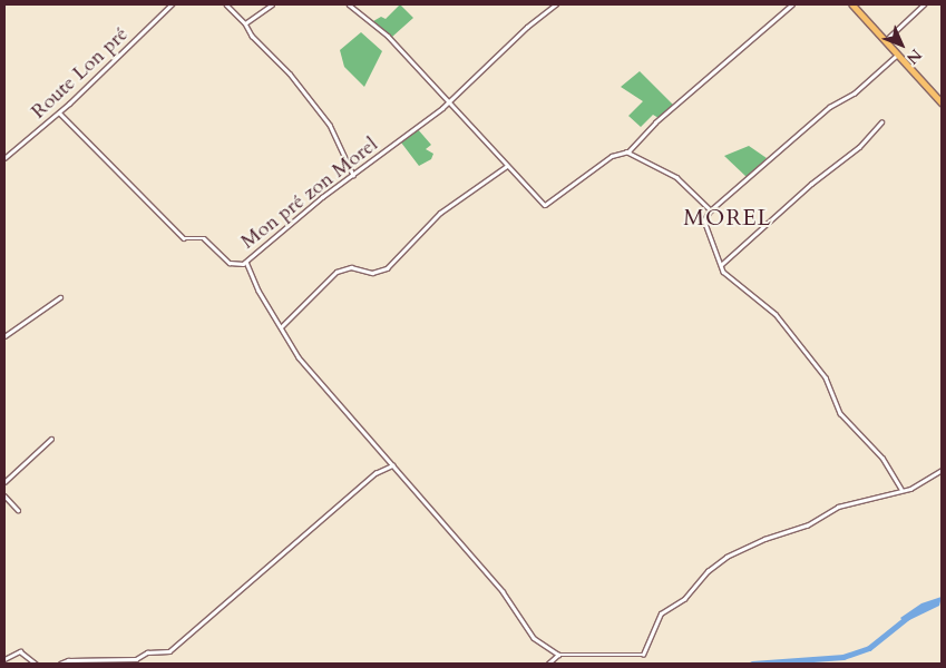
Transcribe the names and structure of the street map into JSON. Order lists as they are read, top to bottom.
{
  "streets": {
    "street": ["Route Lon pré", "Mon pré zon Morel"]
  },
  "crossings": [
    ["Route Lon pré", "Mon pré zon Morel"]
  ],
  "districts": ["MOREL"],
  "north": "bottom right"
}
